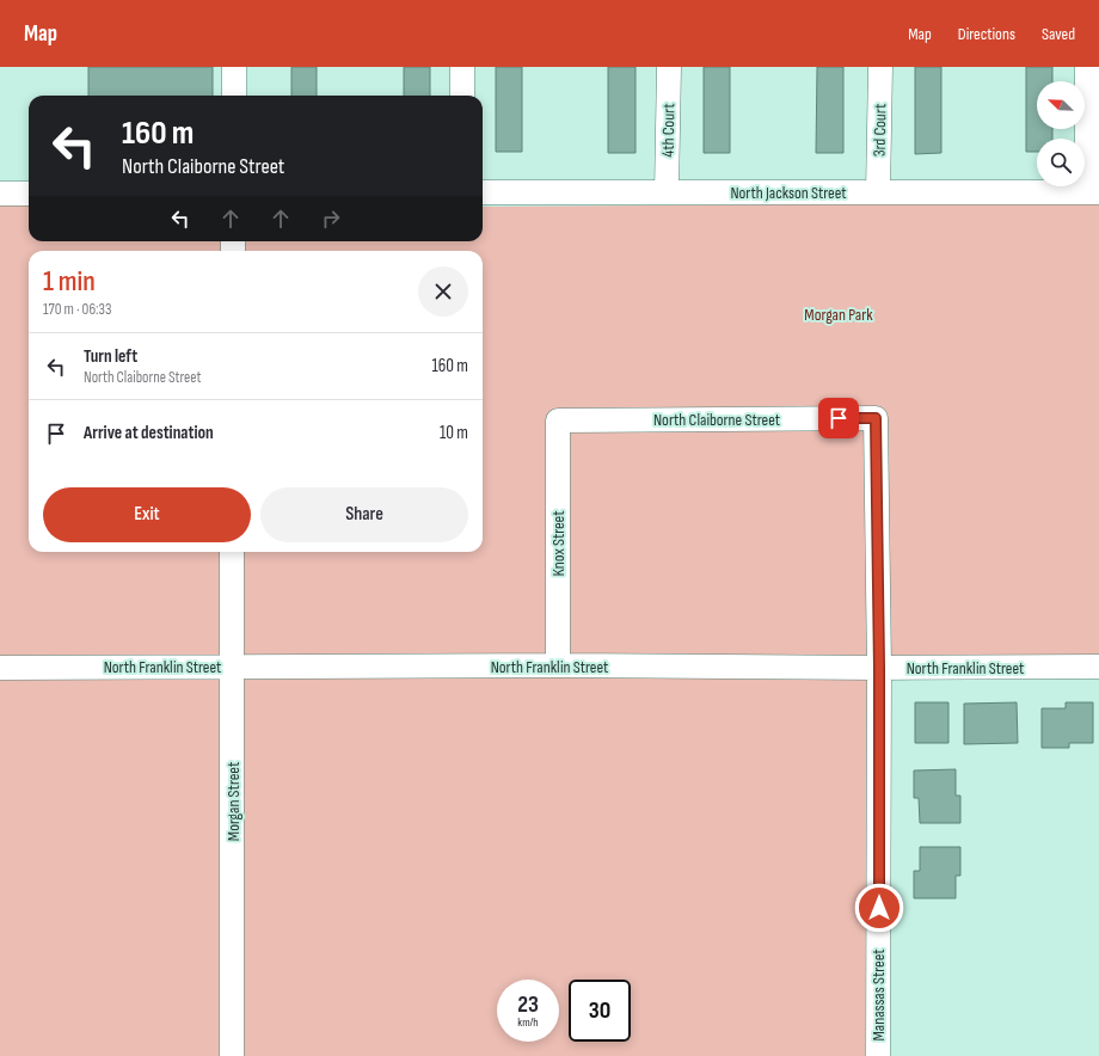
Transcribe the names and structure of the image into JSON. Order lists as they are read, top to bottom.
{
  "streets": {
    "street": [
      "4th Court",
      "3rd Court",
      "North Jackson Street",
      "North Claiborne Street",
      "Knox Street",
      "North Franklin Street",
      "Morgan Street",
      "Manassas Street"
    ]
  },
  "crossings": [
    ["4th Court", "North Jackson Street"],
    ["3rd Court", "North Jackson Street"],
    ["North Claiborne Street", "Knox Street"],
    ["North Claiborne Street", "Manassas Street"],
    ["Knox Street", "North Franklin Street"],
    ["North Franklin Street", "Morgan Street"],
    ["North Franklin Street", "Manassas Street"]
  ],
  "parks": ["Morgan Park"],
  "north": "top left",
  "page": {
    "header": "Map",
    "nav": ["Map", "Directions", "Saved"],
    "turn": ["160 m", "North Claiborne Street"],
    "heading": ["1 min", "170 m · 06:33"],
    "list": [
      {
        "name": "Turn left",
        "note": "North Claiborne Street",
        "value": "160 m"
      },
      {
        "name": "Arrive at destination",
        "value": "10 m"
      }
    ],
    "buttons": ["Exit", "Share"],
    "speed": "23 km/h",
    "limit": "30"
  }
}
